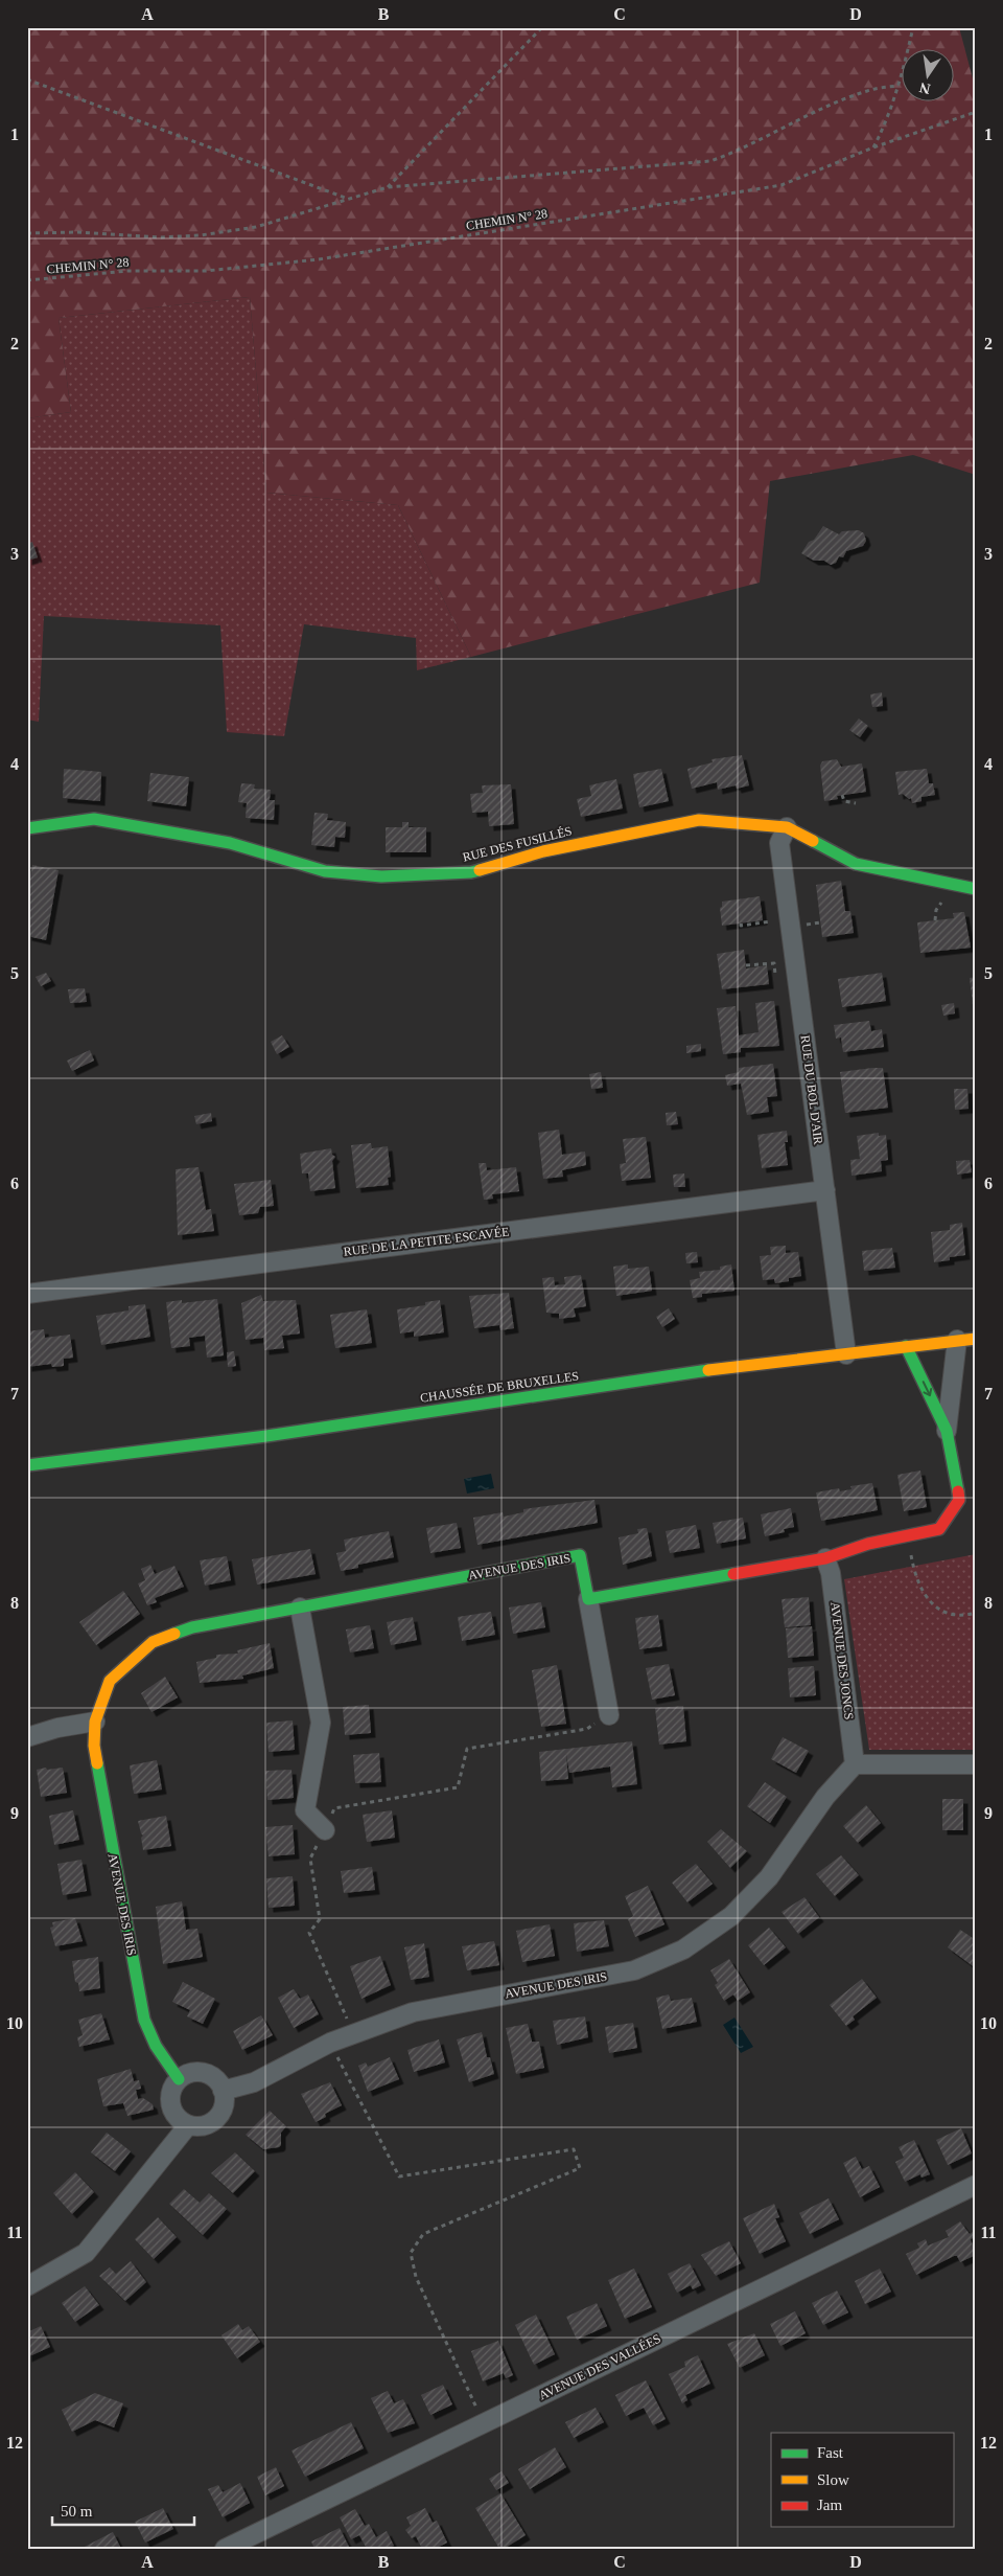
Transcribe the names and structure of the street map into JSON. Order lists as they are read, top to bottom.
{
  "streets": {
    "street": [
      "RUE DES FUSILLÉS",
      "RUE DU BOL D'AIR",
      "RUE DE LA PETITE ESCAVÉE",
      "CHAUSSÉE DE BRUXELLES",
      "AVENUE DES IRIS",
      "AVENUE DES JONCS",
      "AVENUE DES VALLÉES"
    ],
    "path": ["CHEMIN N° 28"]
  },
  "crossings": [
    ["RUE DES FUSILLÉS", "RUE DU BOL D'AIR"],
    ["RUE DU BOL D'AIR", "RUE DE LA PETITE ESCAVÉE"],
    ["RUE DU BOL D'AIR", "CHAUSSÉE DE BRUXELLES"],
    ["AVENUE DES IRIS", "AVENUE DES JONCS"]
  ],
  "legend": ["Fast", "Slow", "Jam"],
  "scale_bar": "50 m",
  "north": "bottom",
  "grid": {
    "columns": [
      "A",
      "B",
      "C",
      "D"
    ],
    "rows": [
      "1",
      "2",
      "3",
      "4",
      "5",
      "6",
      "7",
      "8",
      "9",
      "10",
      "11",
      "12"
    ]
  }
}
